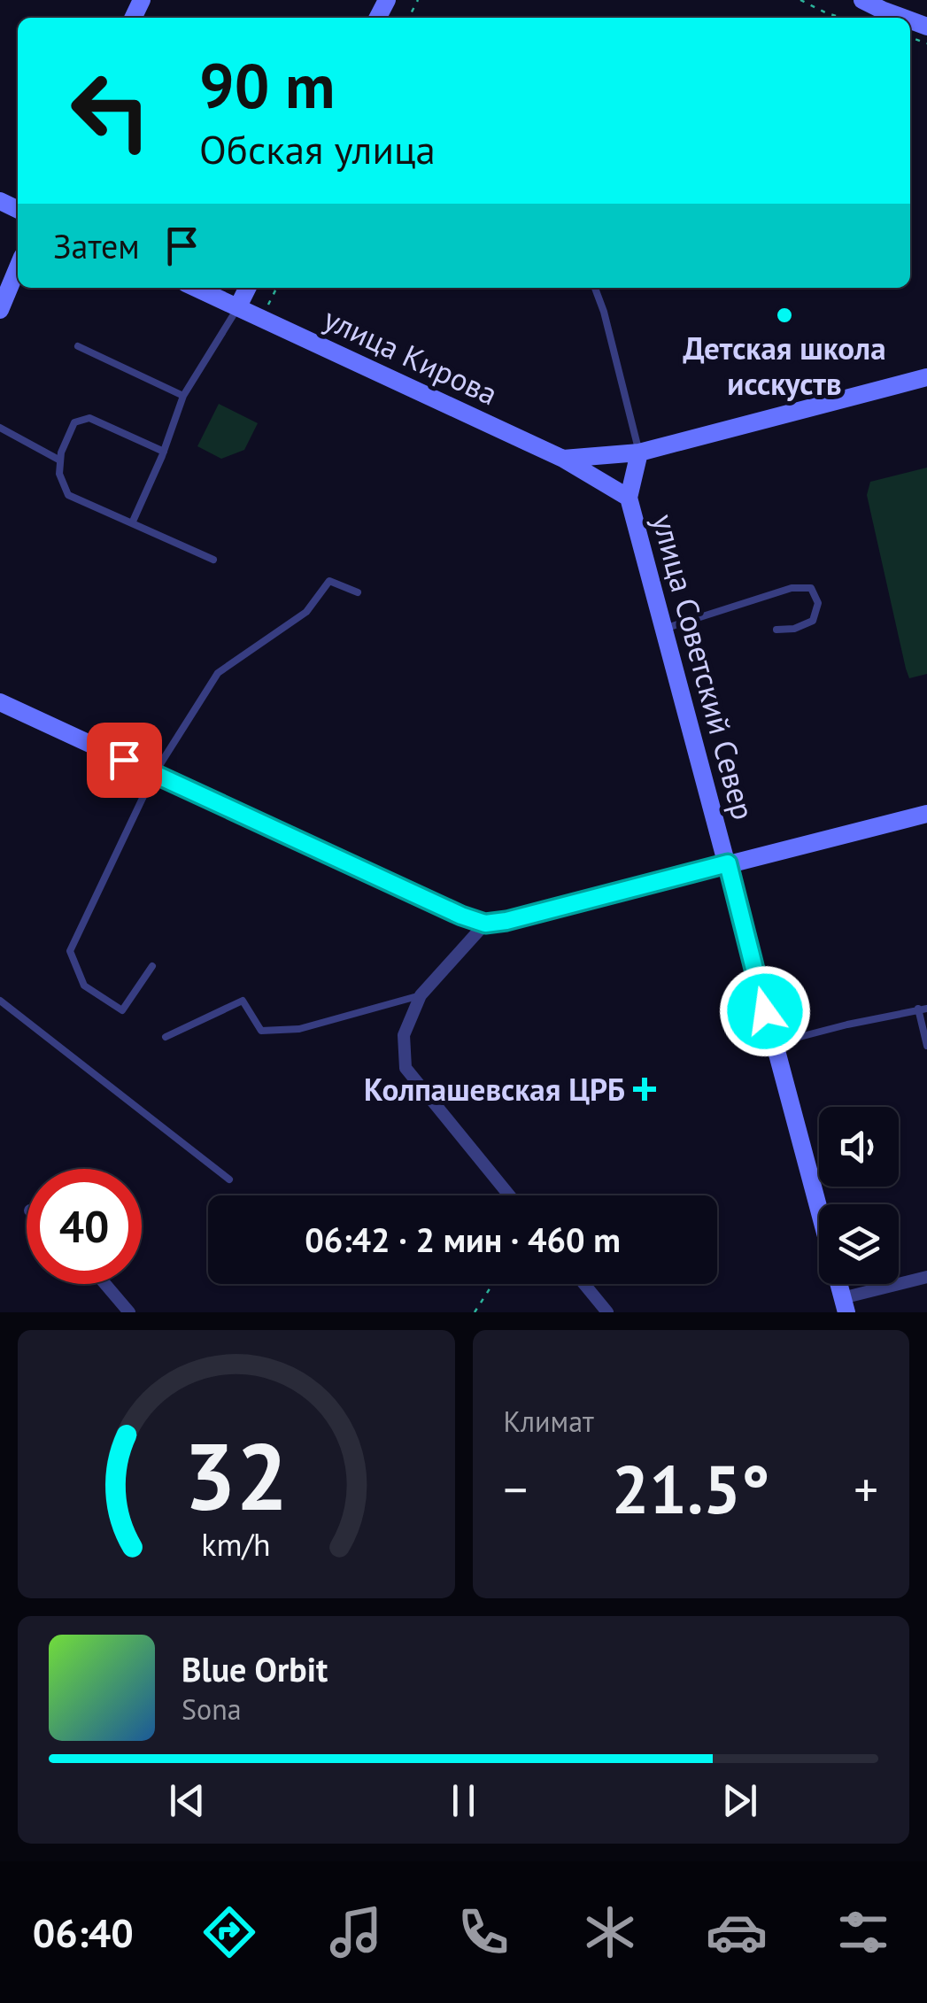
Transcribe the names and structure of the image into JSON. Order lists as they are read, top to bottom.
{
  "streets": {
    "street": ["улица Кирова", "улица Советский Север"]
  },
  "crossings": [
    ["улица Кирова", "улица Советский Север"]
  ],
  "places": {
    "other": ["Детская школа исскуств"],
    "health": ["Колпашевская ЦРБ"]
  },
  "page": {
    "turn": ["90 m", "Обская улица"],
    "then": "Затем",
    "limit": "40",
    "trip": "06:42 · 2 мин · 460 m",
    "tile": "Климат",
    "heat": ["−", "21.5°", "+"],
    "song": ["Blue Orbit", "Sona"],
    "tabs": "06:40",
    "gauge": ["32", "km/h"]
  }
}
